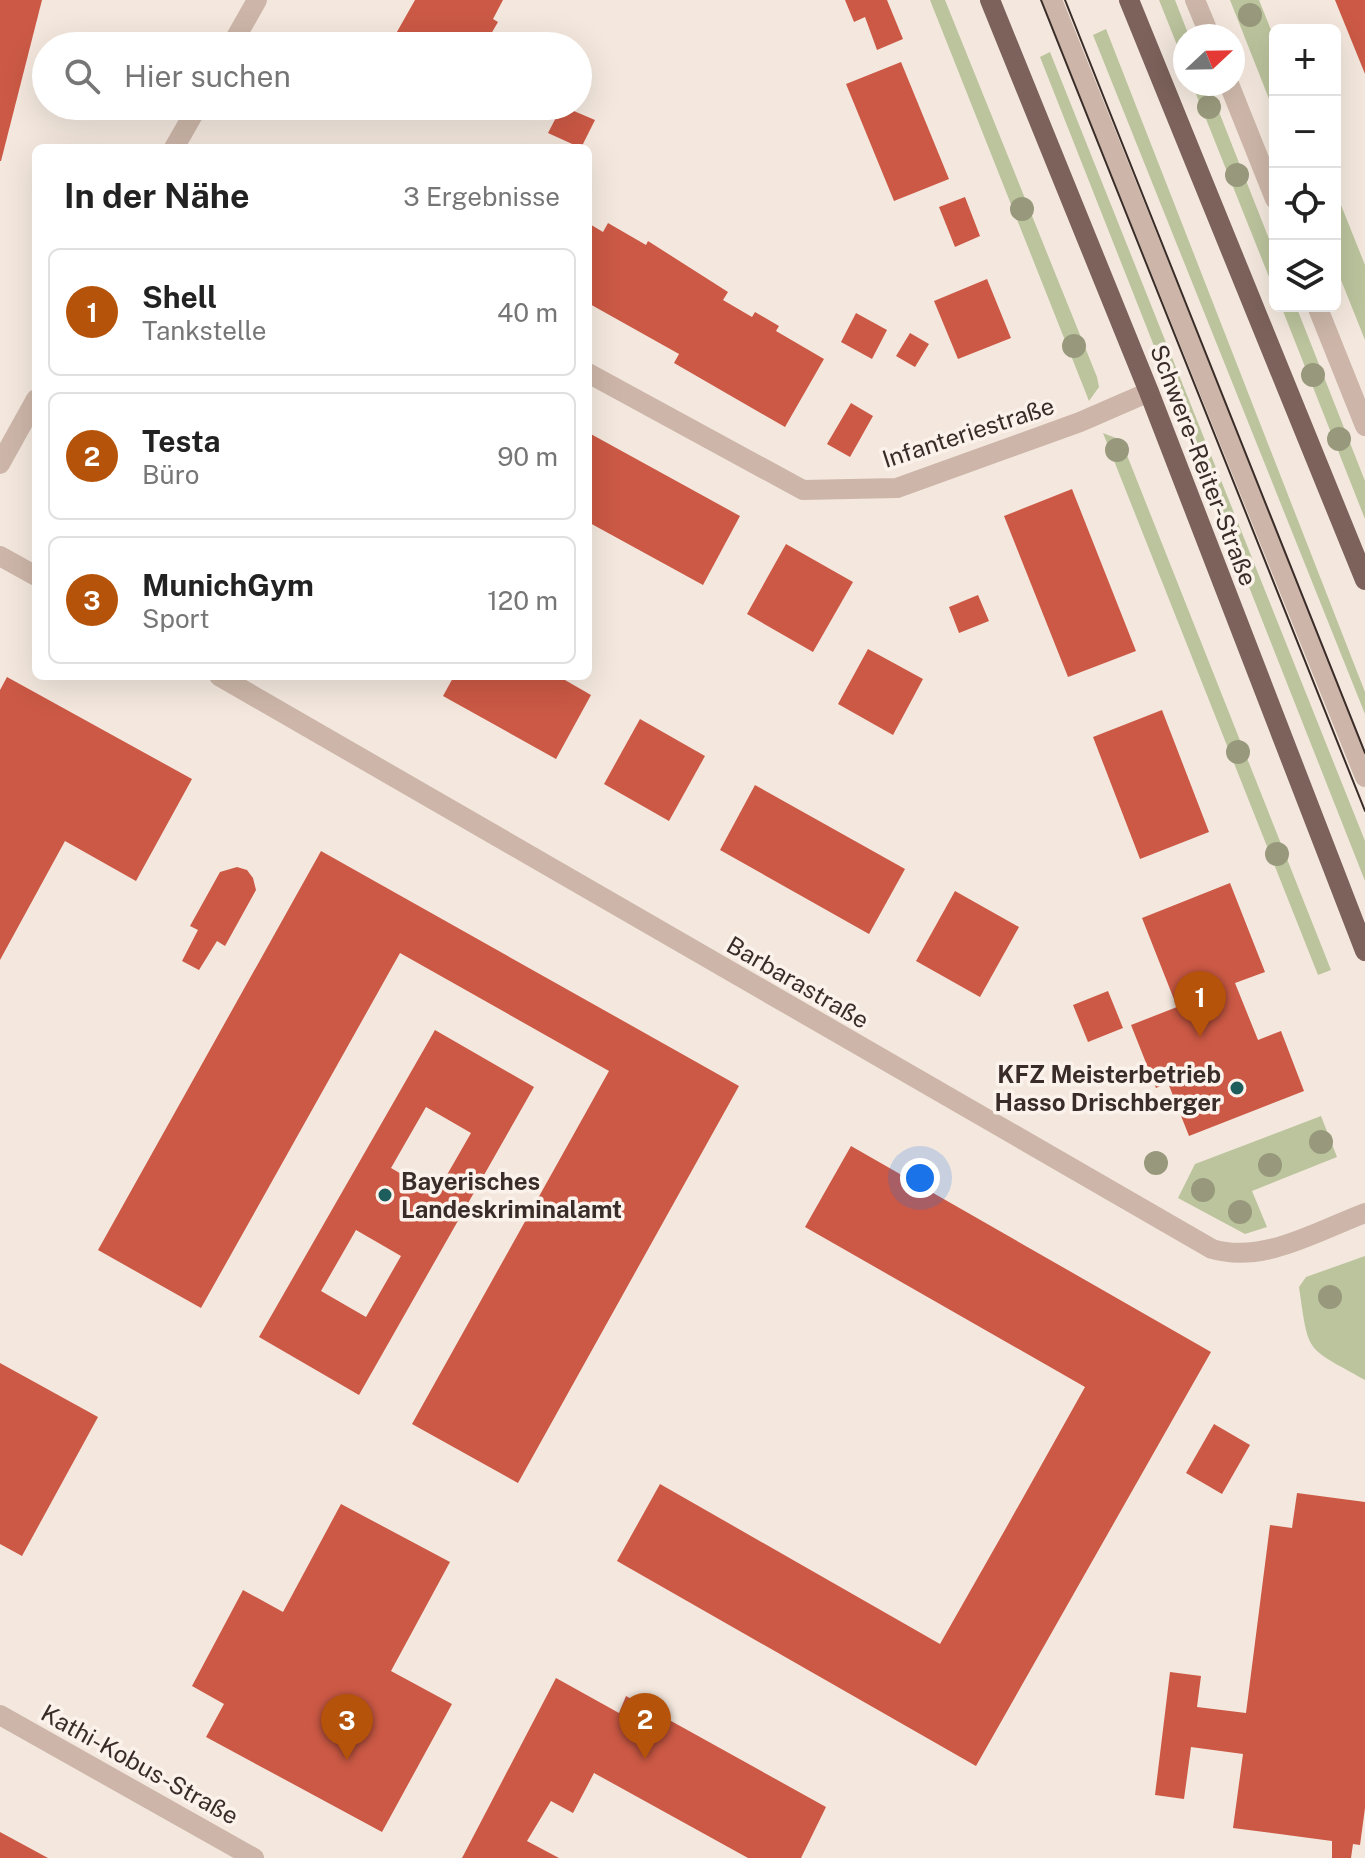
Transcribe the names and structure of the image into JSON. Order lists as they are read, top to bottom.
{
  "streets": {
    "main road": ["Schwere-Reiter-Straße"],
    "street": ["Infanteriestraße", "Barbarastraße", "Kathi-Kobus-Straße"]
  },
  "crossings": [
    ["Infanteriestraße", "Schwere-Reiter-Straße"]
  ],
  "places": ["KFZ Meisterbetrieb Hasso Drischberger", "Bayerisches Landeskriminalamt"],
  "north": "right",
  "page": {
    "map_buttons": ["+", "−"],
    "search": "Hier suchen",
    "heading": ["In der Nähe", "3 Ergebnisse"],
    "list": [
      {
        "mark": "1",
        "name": "Shell",
        "note": "Tankstelle",
        "value": "40 m"
      },
      {
        "mark": "2",
        "name": "Testa",
        "note": "Büro",
        "value": "90 m"
      },
      {
        "mark": "3",
        "name": "MunichGym",
        "note": "Sport",
        "value": "120 m"
      }
    ],
    "pins": ["1", "2", "3"]
  }
}
